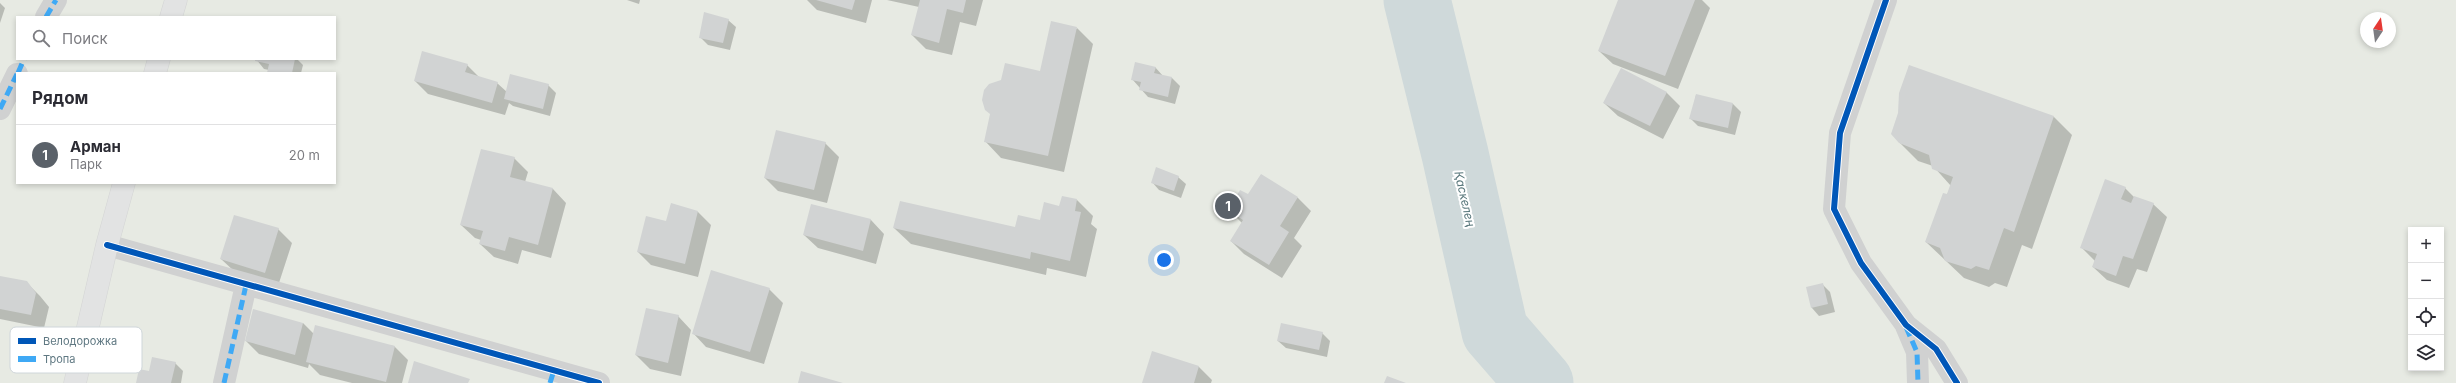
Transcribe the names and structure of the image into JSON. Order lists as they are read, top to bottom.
{
  "water": ["Қаскелең"],
  "legend": ["Велодорожка", "Тропа"],
  "north": "top",
  "page": {
    "search": "Поиск",
    "heading": "Рядом",
    "list": [
      {
        "mark": "1",
        "name": "Арман",
        "note": "Парк",
        "value": "20 m"
      }
    ],
    "pins": "1",
    "map_buttons": ["+", "−"]
  }
}
